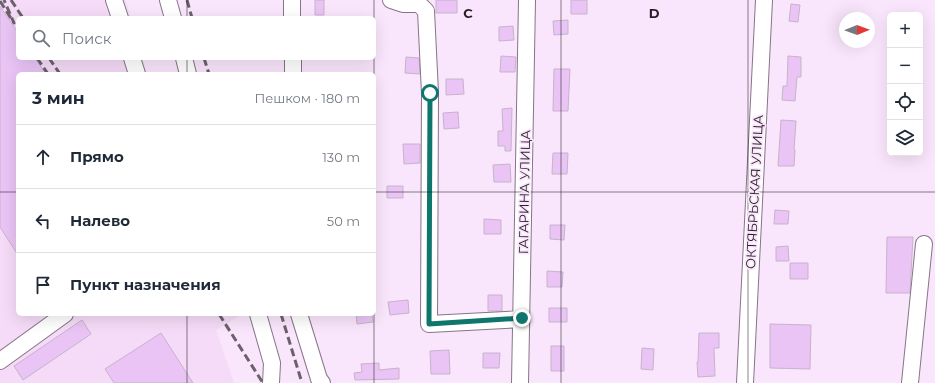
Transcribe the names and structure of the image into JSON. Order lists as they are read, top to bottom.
{
  "streets": {
    "street": ["ГАГАРИНА УЛИЦА", "ОКТЯБРЬСКАЯ УЛИЦА"]
  },
  "north": "right",
  "page": {
    "map_buttons": ["+", "−"],
    "search": "Поиск",
    "heading": ["3 мин", "Пешком · 180 m"],
    "list": [
      ["Прямо", "130 m"],
      ["Налево", "50 m"],
      "Пункт назначения"
    ]
  },
  "grid": {
    "columns": ["C", "D"]
  }
}
